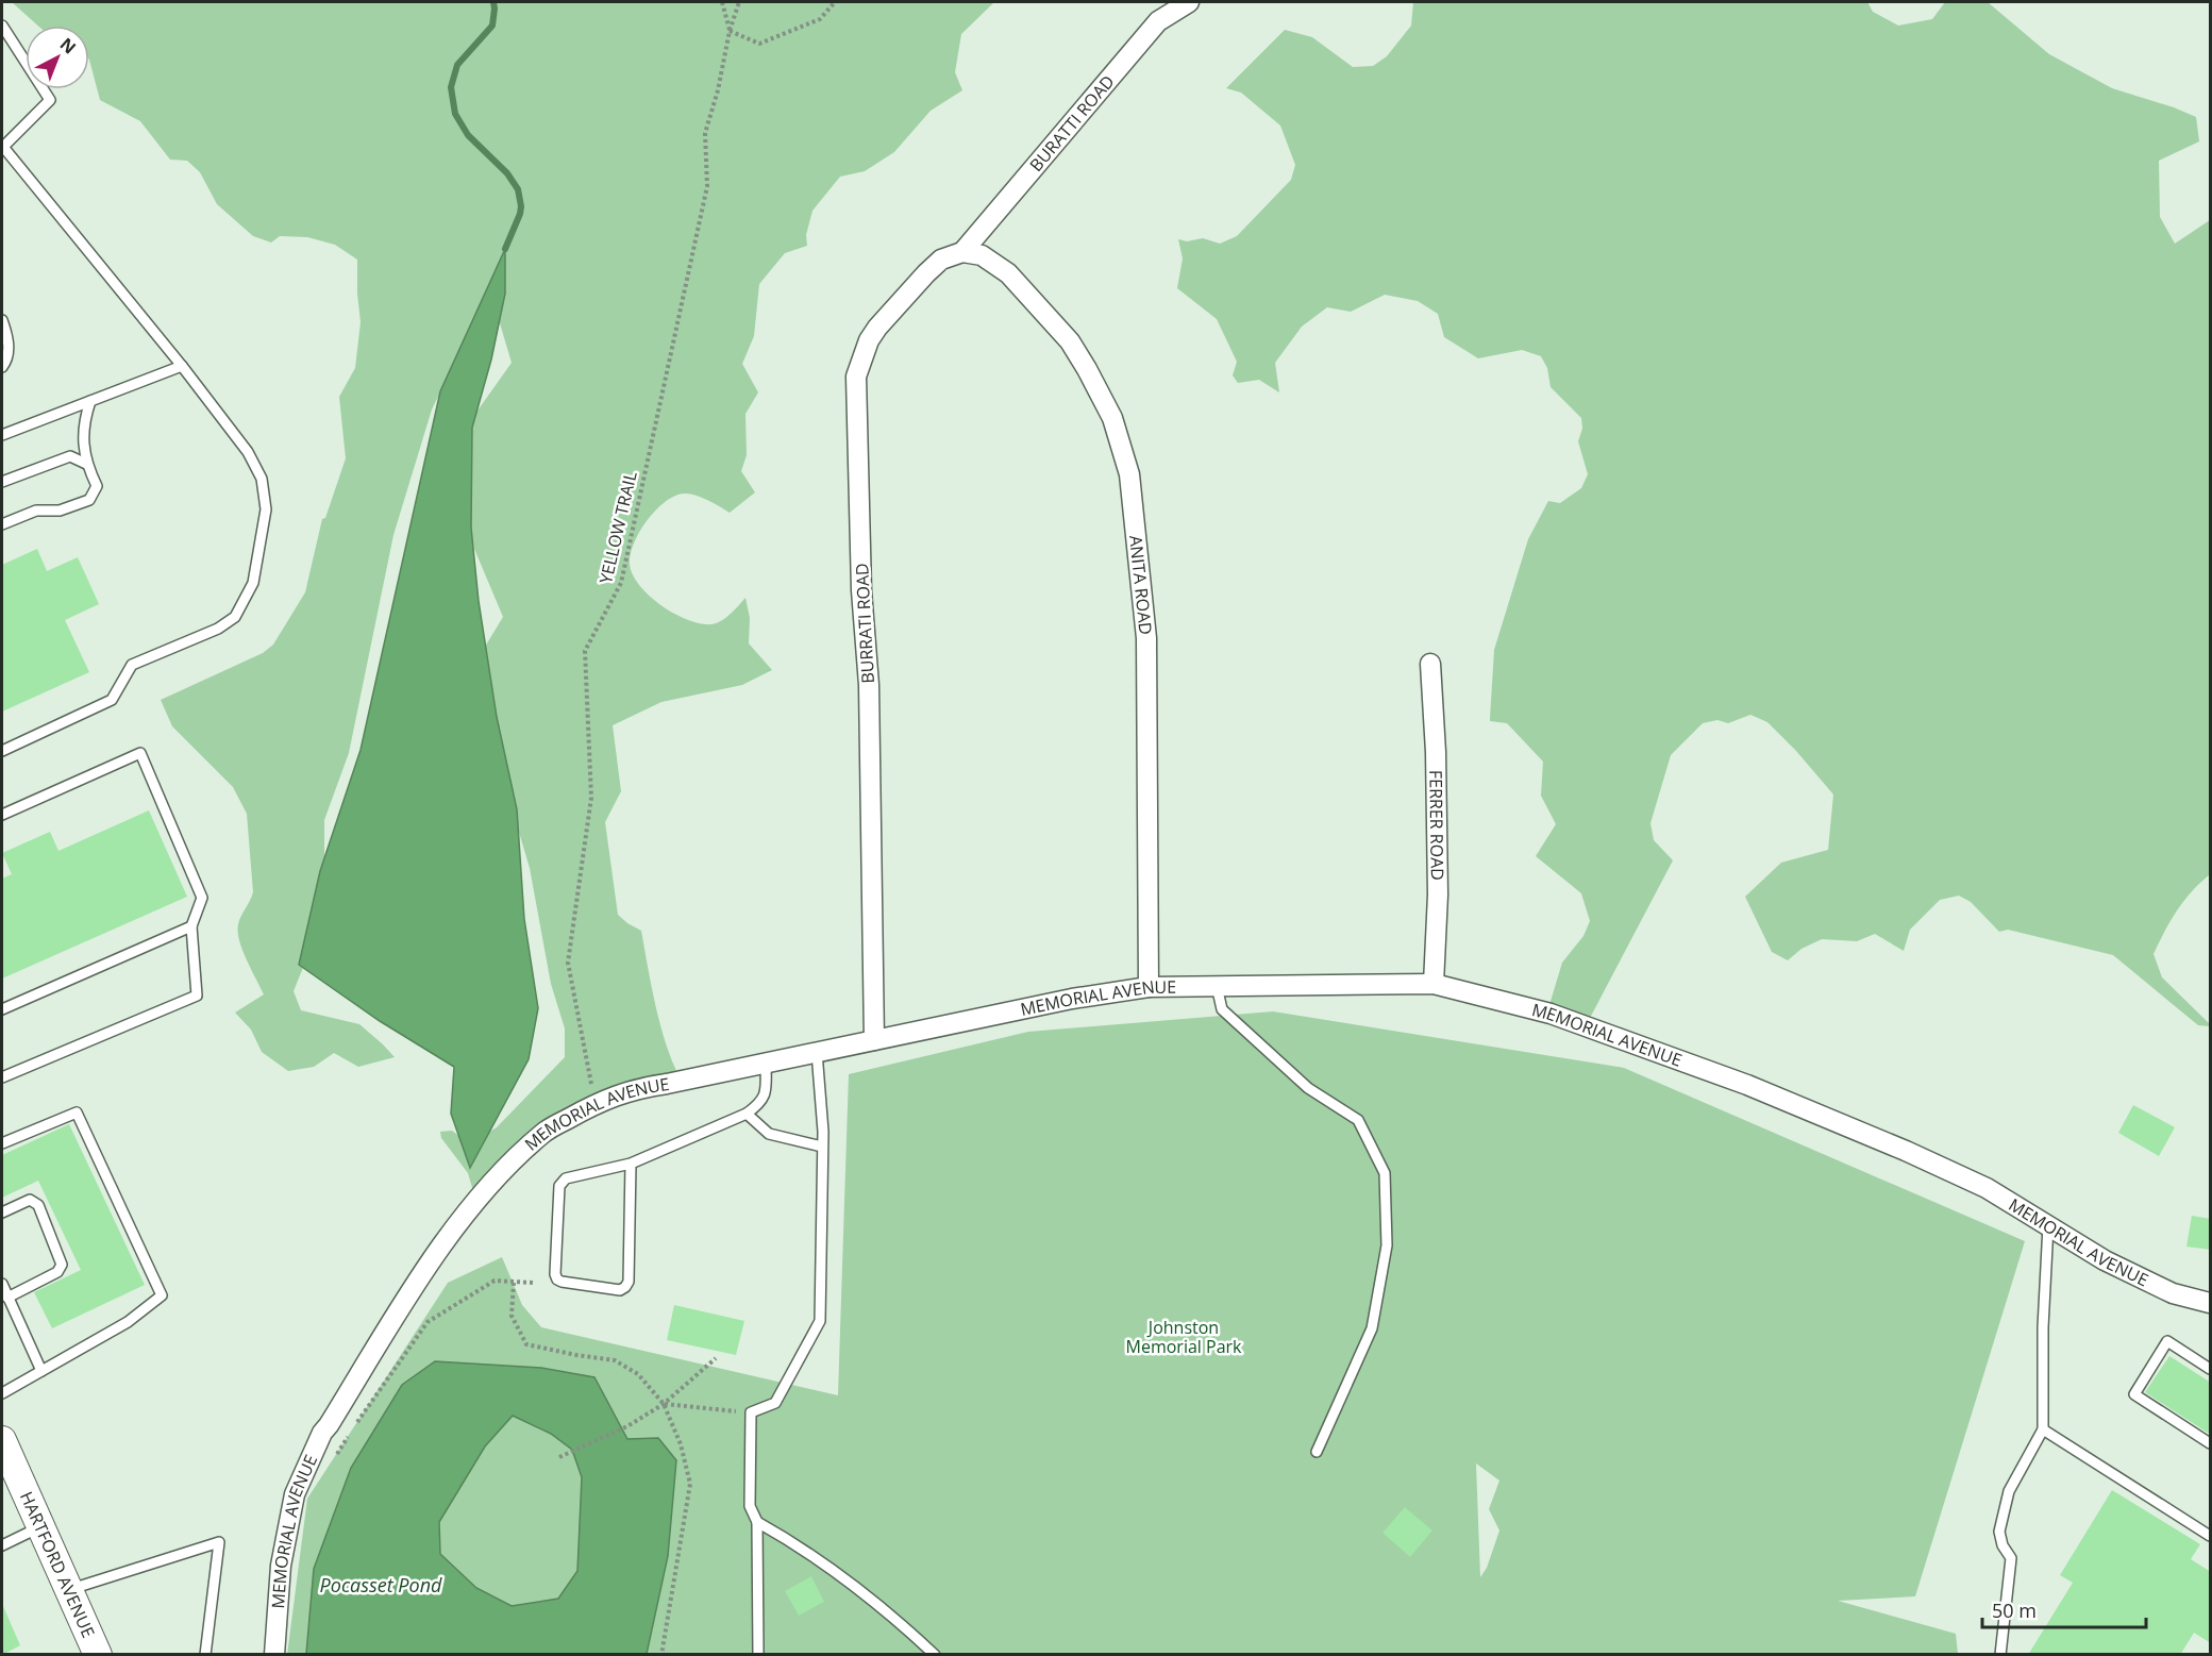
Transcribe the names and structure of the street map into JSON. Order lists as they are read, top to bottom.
{
  "streets": {
    "main road": ["HARTFORD AVENUE"],
    "street": [
      "BURATTI ROAD",
      "ANITA ROAD",
      "BURRATI ROAD",
      "FERRER ROAD",
      "MEMORIAL AVENUE"
    ],
    "path": ["YELLOW TRAIL"]
  },
  "crossings": [
    ["BURATTI ROAD", "ANITA ROAD"],
    ["BURATTI ROAD", "BURRATI ROAD"],
    ["YELLOW TRAIL", "MEMORIAL AVENUE"],
    ["ANITA ROAD", "BURRATI ROAD"],
    ["ANITA ROAD", "MEMORIAL AVENUE"],
    ["BURRATI ROAD", "MEMORIAL AVENUE"],
    ["FERRER ROAD", "MEMORIAL AVENUE"]
  ],
  "water": ["Pocasset Pond"],
  "parks": ["Johnston Memorial Park"],
  "scale_bar": "50 m",
  "north": "top right"
}
